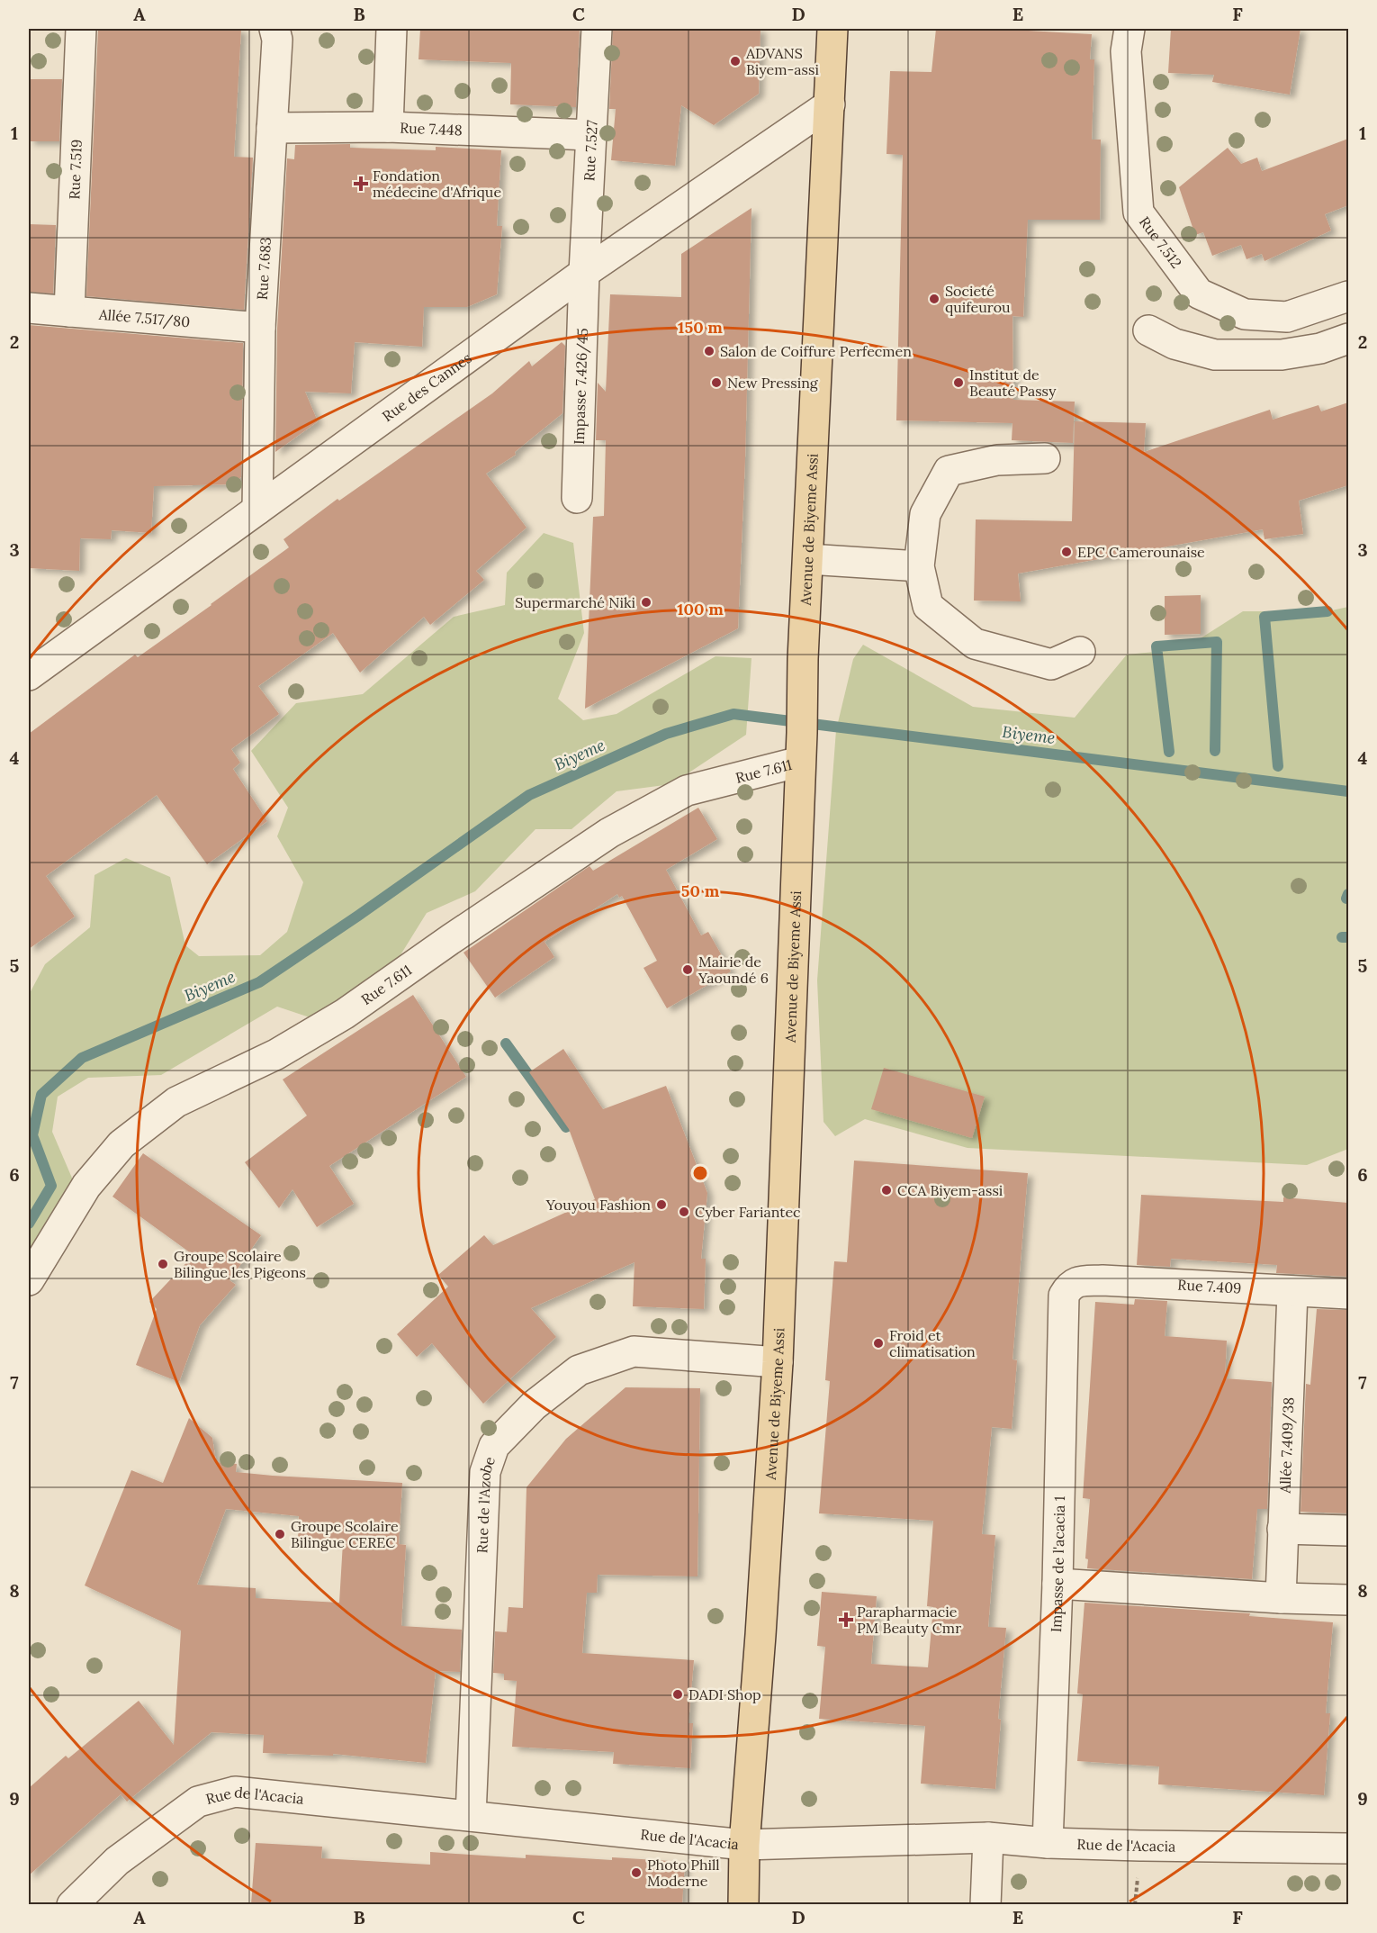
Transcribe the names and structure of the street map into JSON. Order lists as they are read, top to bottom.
{
  "streets": {
    "main road": ["Avenue de Biyeme Assi"],
    "street": [
      "Rue 7.448",
      "Rue 7.527",
      "Rue 7.519",
      "Rue 7.512",
      "Rue 7.683",
      "Allée 7.517/80",
      "Impasse 7.426/45",
      "Rue des Cannes",
      "Rue 7.611",
      "Rue 7.409",
      "Allée 7.409/38",
      "Rue de l'Azobe",
      "Impasse de l'acacia 1",
      "Rue de l'Acacia"
    ]
  },
  "crossings": [
    ["Rue 7.448", "Rue 7.527"],
    ["Rue 7.448", "Rue 7.683"],
    ["Rue 7.527", "Impasse 7.426/45"],
    ["Rue 7.527", "Rue des Cannes"],
    ["Rue 7.519", "Allée 7.517/80"],
    ["Rue 7.683", "Allée 7.517/80"],
    ["Rue 7.683", "Rue des Cannes"],
    ["Impasse 7.426/45", "Rue des Cannes"],
    ["Rue des Cannes", "Avenue de Biyeme Assi"],
    ["Avenue de Biyeme Assi", "Rue 7.611"],
    ["Avenue de Biyeme Assi", "Rue de l'Azobe"],
    ["Avenue de Biyeme Assi", "Rue de l'Acacia"],
    ["Rue 7.409", "Allée 7.409/38"],
    ["Rue 7.409", "Impasse de l'acacia 1"],
    ["Rue de l'Azobe", "Rue de l'Acacia"],
    ["Impasse de l'acacia 1", "Rue de l'Acacia"]
  ],
  "water": ["Biyeme"],
  "places": {
    "other": [
      "ADVANS Biyem-assi",
      "Societé quifeurou",
      "Salon de Coiffure Perfecmen",
      "New Pressing",
      "Institut de Beauté Passy",
      "EPC Camerounaise",
      "Supermarché Niki",
      "Mairie de Yaoundé 6",
      "CCA Biyem-assi",
      "Youyou Fashion",
      "Cyber Fariantec",
      "Groupe Scolaire Bilingue les Pigeons",
      "Froid et climatisation",
      "Groupe Scolaire Bilingue CEREC",
      "DADI Shop",
      "Photo Phill Moderne"
    ],
    "health": ["Fondation médecine d'Afrique", "Parapharmacie PM Beauty Cmr"]
  },
  "grid": {
    "columns": [
      "A",
      "B",
      "C",
      "D",
      "E",
      "F"
    ],
    "rows": [
      "1",
      "2",
      "3",
      "4",
      "5",
      "6",
      "7",
      "8",
      "9"
    ]
  },
  "rings": ["150 m", "100 m", "50 m"]
}
